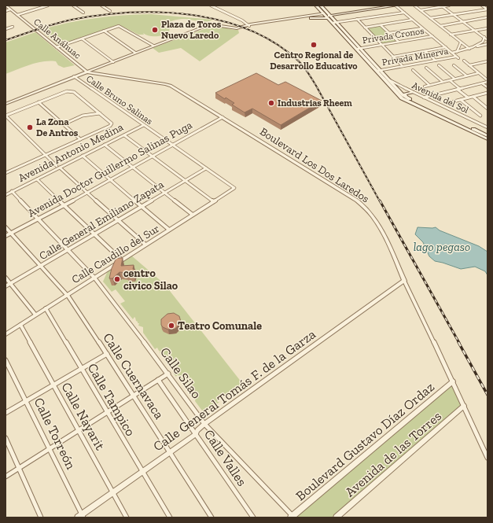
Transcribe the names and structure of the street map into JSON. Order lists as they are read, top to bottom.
{
  "streets": {
    "street": [
      "Privada Cronos",
      "Calle Anáhuac",
      "Privada Minerva",
      "Avenida del Sol",
      "Calle Bruno Salinas",
      "Avenida Antonio Medina",
      "Boulevard Los Dos Laredos",
      "Avenida Doctor Guillermo Salinas Puga",
      "Calle General Emiliano Zapata",
      "Calle Caudillo del Sur",
      "Calle Silao",
      "Calle Cuernavaca",
      "Calle General Tomás F. de la Garza",
      "Calle Tampico",
      "Calle Nayarit",
      "Calle Torreón",
      "Boulevard Gustavo Díaz Ordaz",
      "Avenida de las Torres",
      "Calle Valles"
    ]
  },
  "crossings": [
    ["Calle Anáhuac", "Boulevard Los Dos Laredos"],
    ["Calle Bruno Salinas", "Avenida Antonio Medina"],
    ["Calle Bruno Salinas", "Avenida Doctor Guillermo Salinas Puga"],
    ["Calle Bruno Salinas", "Calle General Emiliano Zapata"],
    ["Calle Bruno Salinas", "Calle Caudillo del Sur"],
    ["Avenida Antonio Medina", "Calle Silao"],
    ["Boulevard Los Dos Laredos", "Avenida Doctor Guillermo Salinas Puga"],
    ["Boulevard Los Dos Laredos", "Calle General Tomás F. de la Garza"],
    ["Boulevard Los Dos Laredos", "Boulevard Gustavo Díaz Ordaz"],
    ["Boulevard Los Dos Laredos", "Avenida de las Torres"],
    ["Avenida Doctor Guillermo Salinas Puga", "Calle Silao"],
    ["Calle General Emiliano Zapata", "Calle Silao"],
    ["Calle Caudillo del Sur", "Calle Silao"],
    ["Calle Caudillo del Sur", "Calle Cuernavaca"],
    ["Calle Caudillo del Sur", "Calle Tampico"],
    ["Calle Caudillo del Sur", "Calle Nayarit"],
    ["Calle Silao", "Calle General Tomás F. de la Garza"],
    ["Calle Silao", "Boulevard Gustavo Díaz Ordaz"],
    ["Calle Cuernavaca", "Calle General Tomás F. de la Garza"],
    ["Calle General Tomás F. de la Garza", "Calle Tampico"],
    ["Calle General Tomás F. de la Garza", "Calle Nayarit"],
    ["Calle General Tomás F. de la Garza", "Calle Torreón"],
    ["Calle General Tomás F. de la Garza", "Calle Valles"]
  ],
  "water": ["lago pegaso"],
  "places": [
    "Plaza de Toros Nuevo Laredo",
    "Centro Regional de Desarrollo Educativo",
    "Industrias Rheem",
    "La Zona De Antros",
    "centro civico Silao",
    "Teatro Comunale"
  ]
}
